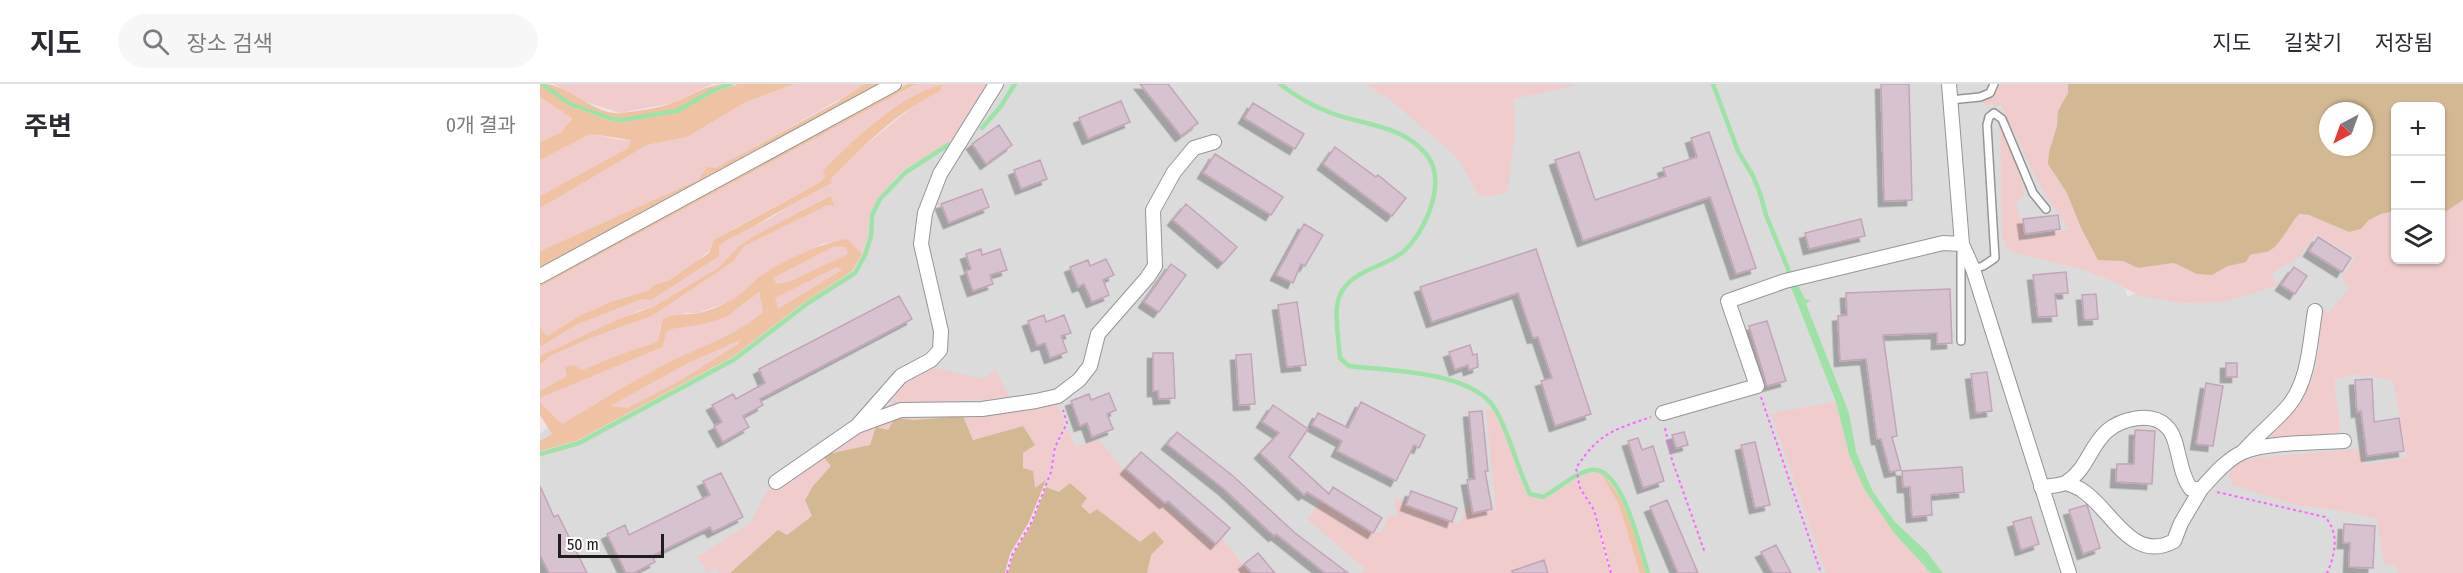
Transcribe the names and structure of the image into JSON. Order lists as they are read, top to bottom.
{
  "scale_bar": "50 m",
  "north": "bottom left",
  "page": {
    "header": "지도",
    "search": "장소 검색",
    "nav": ["지도", "길찾기", "저장됨"],
    "heading": ["주변", "0개 결과"],
    "map_buttons": ["+", "−"],
    "scale": "50 m"
  }
}
